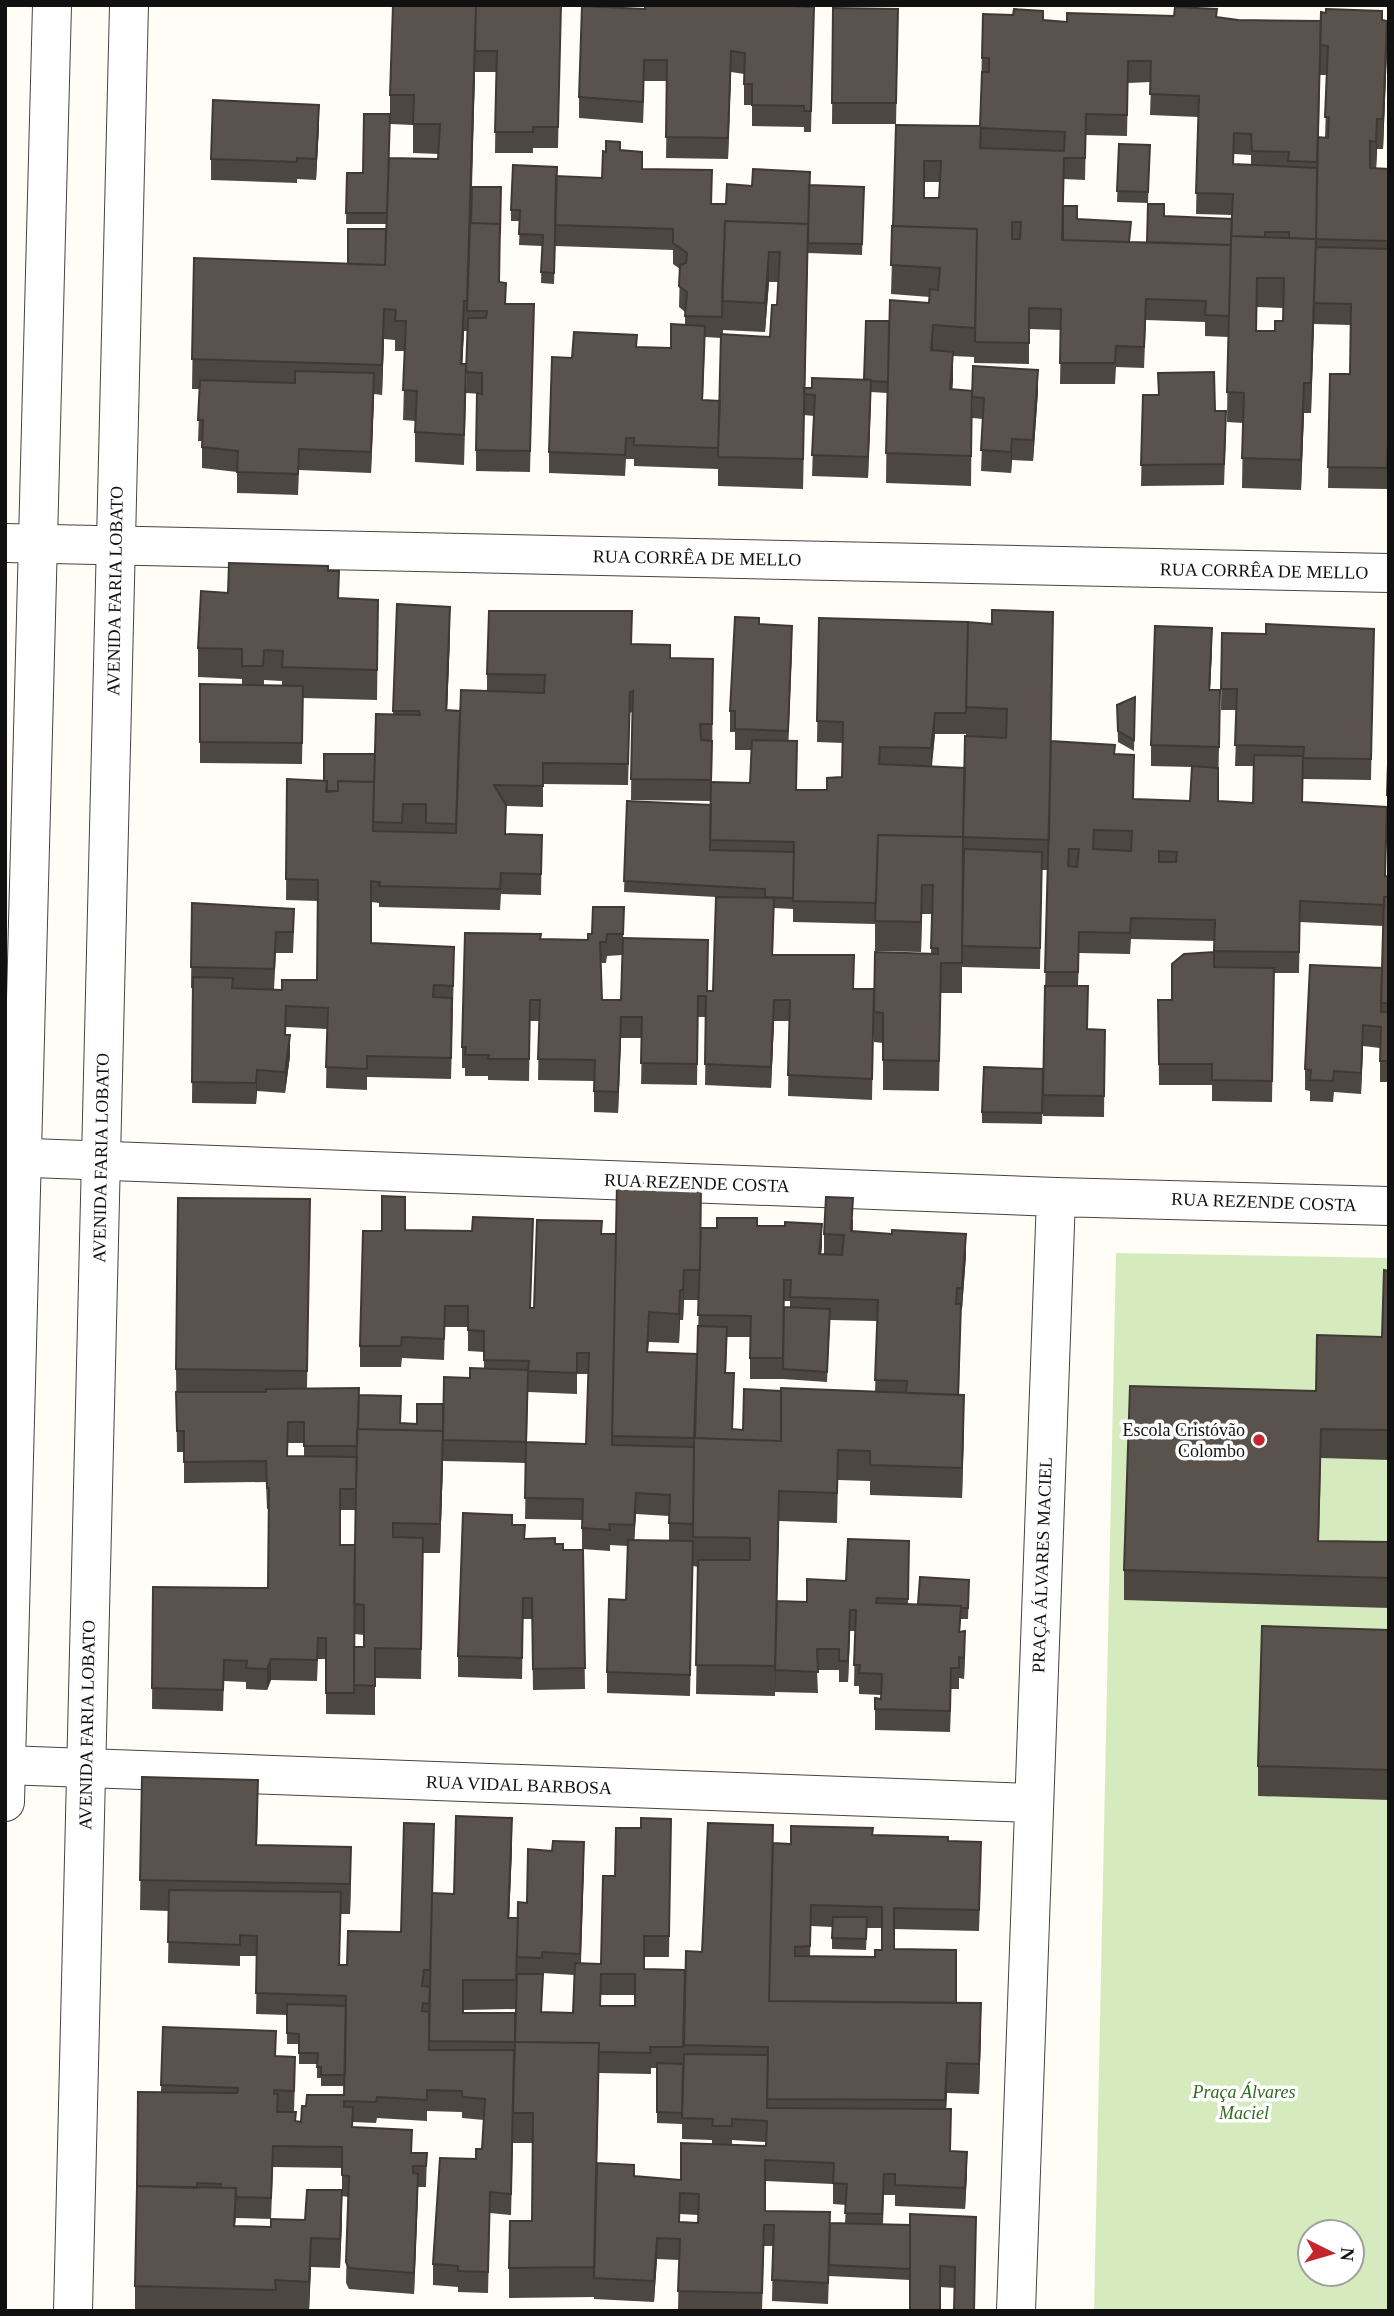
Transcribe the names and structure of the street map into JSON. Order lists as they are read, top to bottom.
{
  "streets": {
    "street": [
      "RUA CORRÊA DE MELLO",
      "AVENIDA FARIA LOBATO",
      "RUA REZENDE COSTA",
      "PRAÇA ÁLVARES MACIEL",
      "RUA VIDAL BARBOSA"
    ]
  },
  "crossings": [
    ["RUA CORRÊA DE MELLO", "AVENIDA FARIA LOBATO"],
    ["AVENIDA FARIA LOBATO", "RUA REZENDE COSTA"],
    ["AVENIDA FARIA LOBATO", "RUA VIDAL BARBOSA"],
    ["RUA REZENDE COSTA", "PRAÇA ÁLVARES MACIEL"],
    ["PRAÇA ÁLVARES MACIEL", "RUA VIDAL BARBOSA"]
  ],
  "parks": ["Praça Álvares Maciel"],
  "places": ["Escola Cristóvão Colombo"],
  "north": "right"
}
